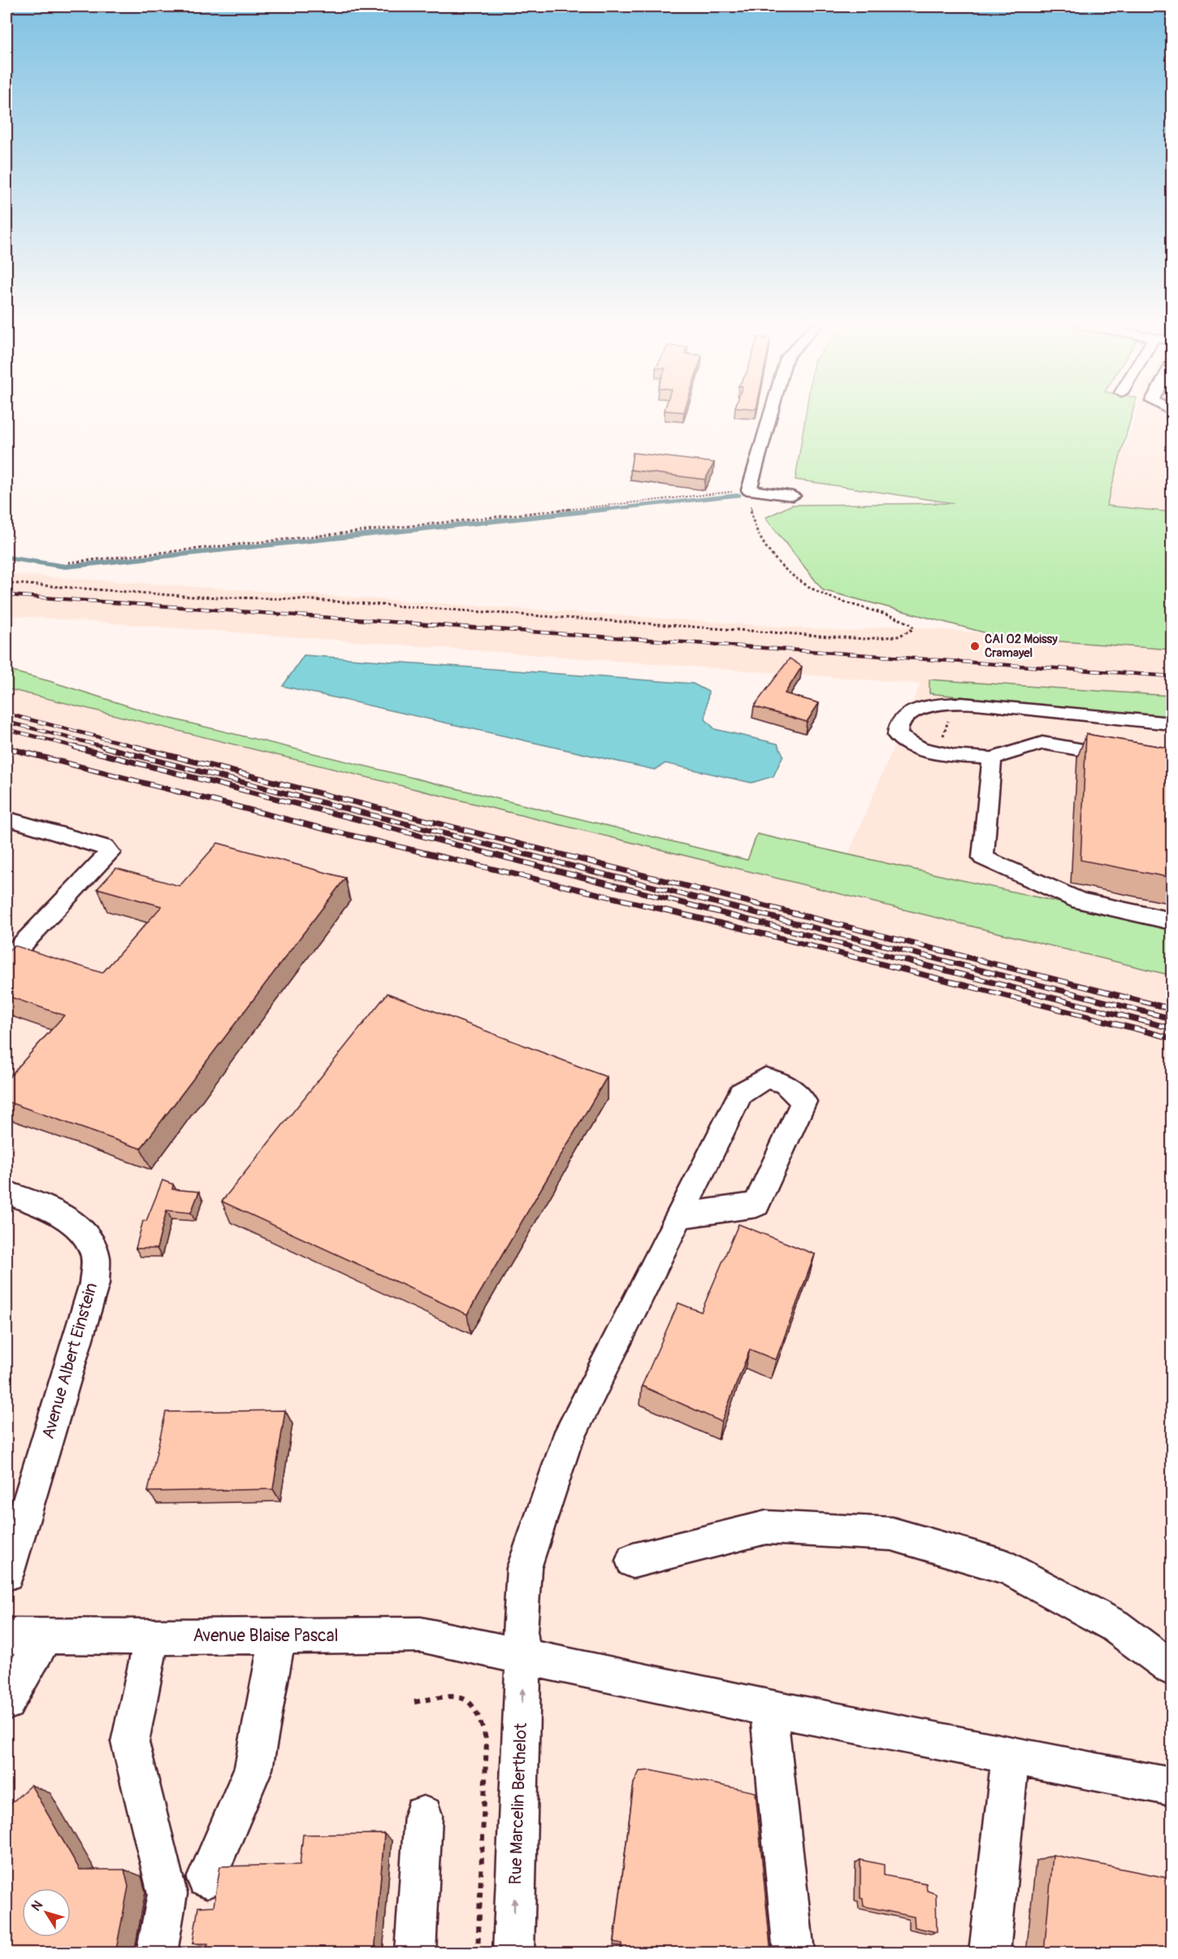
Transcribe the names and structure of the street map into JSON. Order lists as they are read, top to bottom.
{
  "streets": {
    "street": ["Avenue Albert Einstein", "Avenue Blaise Pascal", "Rue Marcelin Berthelot"]
  },
  "crossings": [
    ["Avenue Blaise Pascal", "Rue Marcelin Berthelot"]
  ],
  "places": ["CAI 02 Moissy Cramayel"],
  "north": "top left"
}
